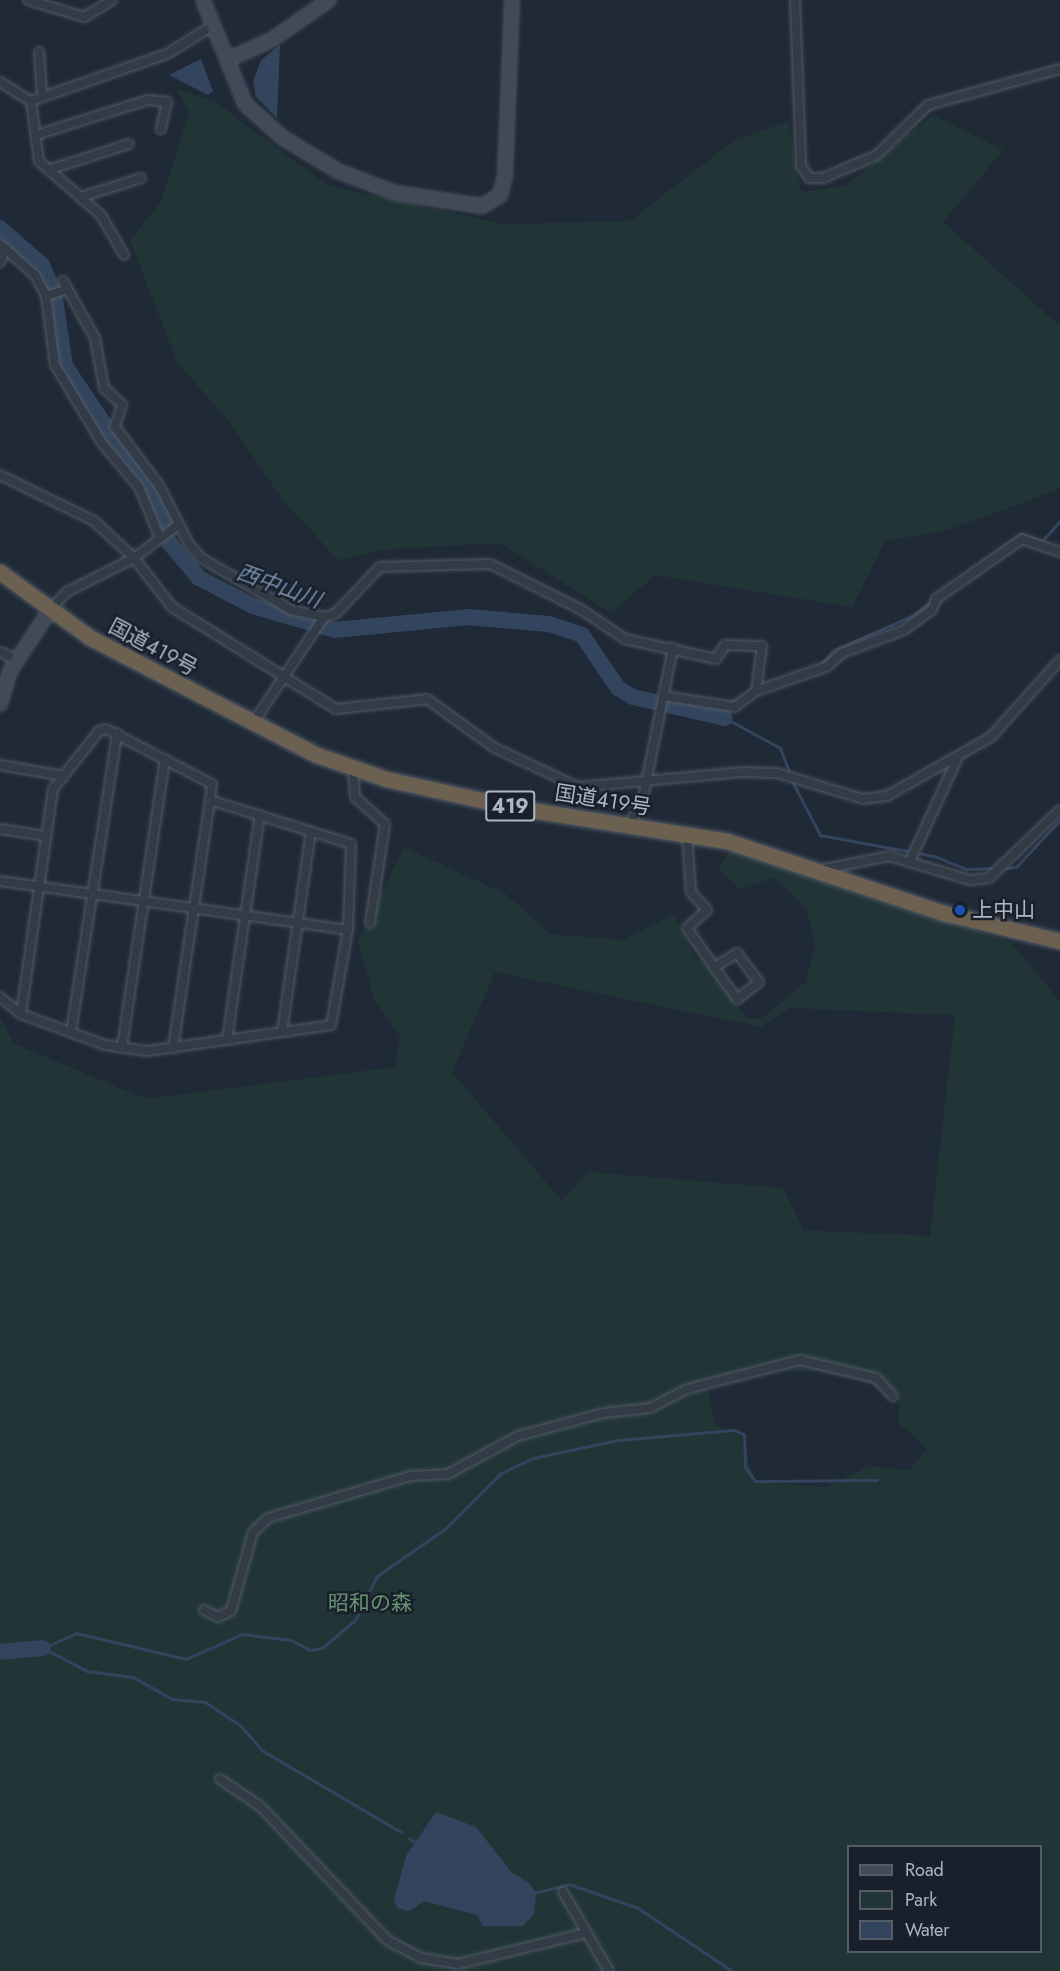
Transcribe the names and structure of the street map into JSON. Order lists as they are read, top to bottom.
{
  "streets": {
    "highway": ["国道419号", "419"]
  },
  "water": ["西中山川"],
  "parks": ["昭和の森"],
  "places": ["上中山"],
  "legend": ["Road", "Park", "Water"]
}
